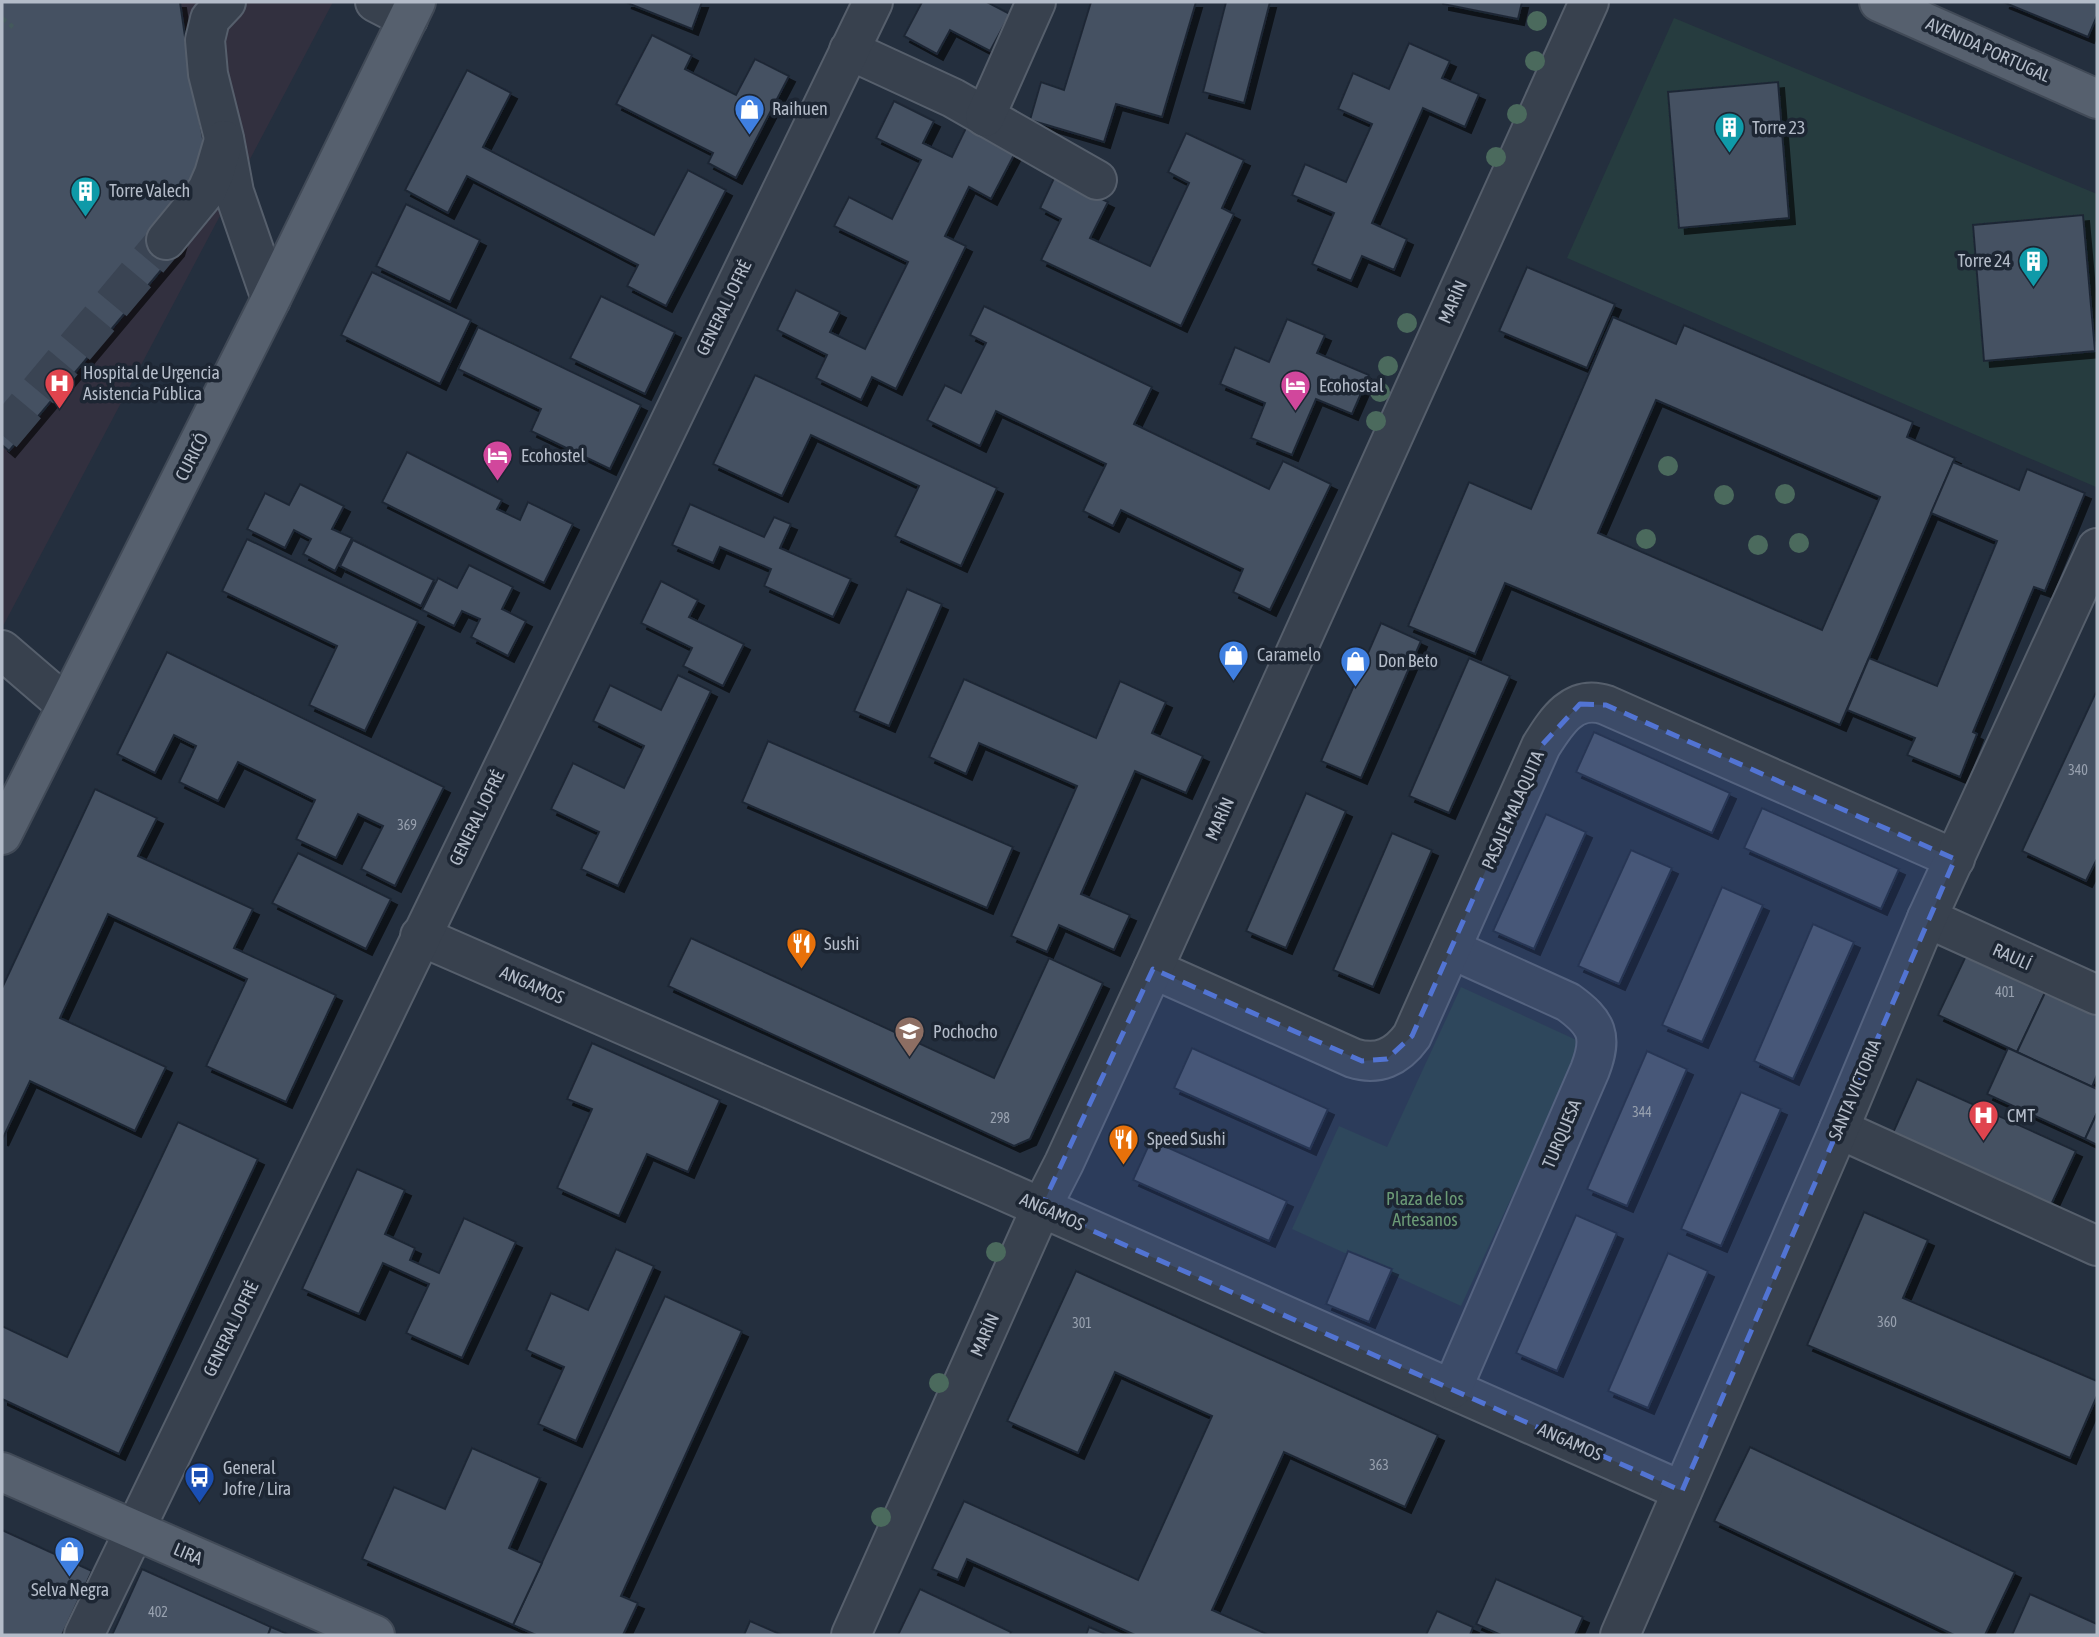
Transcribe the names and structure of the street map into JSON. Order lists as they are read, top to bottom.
{
  "streets": {
    "main road": ["AVENIDA PORTUGAL", "CURICÓ", "LIRA"],
    "street": [
      "MARÍN",
      "GENERAL JOFRÉ",
      "PASAJE MALAQUITA",
      "RAULÍ",
      "ANGAMOS",
      "SANTA VICTORIA",
      "TURQUESA"
    ]
  },
  "crossings": [
    ["MARÍN", "PASAJE MALAQUITA"],
    ["MARÍN", "ANGAMOS"],
    ["GENERAL JOFRÉ", "ANGAMOS"],
    ["GENERAL JOFRÉ", "LIRA"],
    ["PASAJE MALAQUITA", "SANTA VICTORIA"],
    ["PASAJE MALAQUITA", "TURQUESA"],
    ["RAULÍ", "SANTA VICTORIA"],
    ["ANGAMOS", "SANTA VICTORIA"],
    ["ANGAMOS", "TURQUESA"]
  ],
  "parks": ["Plaza de los Artesanos"],
  "places": {
    "shop": [
      "Raihuen",
      "Caramelo",
      "Don Beto",
      "Selva Negra"
    ],
    "building": ["Torre 23", "Torre Valech", "Torre 24"],
    "hospital": ["Hospital de Urgencia Asistencia Pública", "CMT"],
    "hotel": ["Ecohostal", "Ecohostel"],
    "restaurant": ["Sushi", "Speed Sushi"],
    "school or university": ["Pochocho"],
    "bus stop": ["General Jofre / Lira"]
  },
  "house_numbers": [
    "340",
    "369",
    "401",
    "344",
    "298",
    "360",
    "301",
    "363",
    "402"
  ]
}
